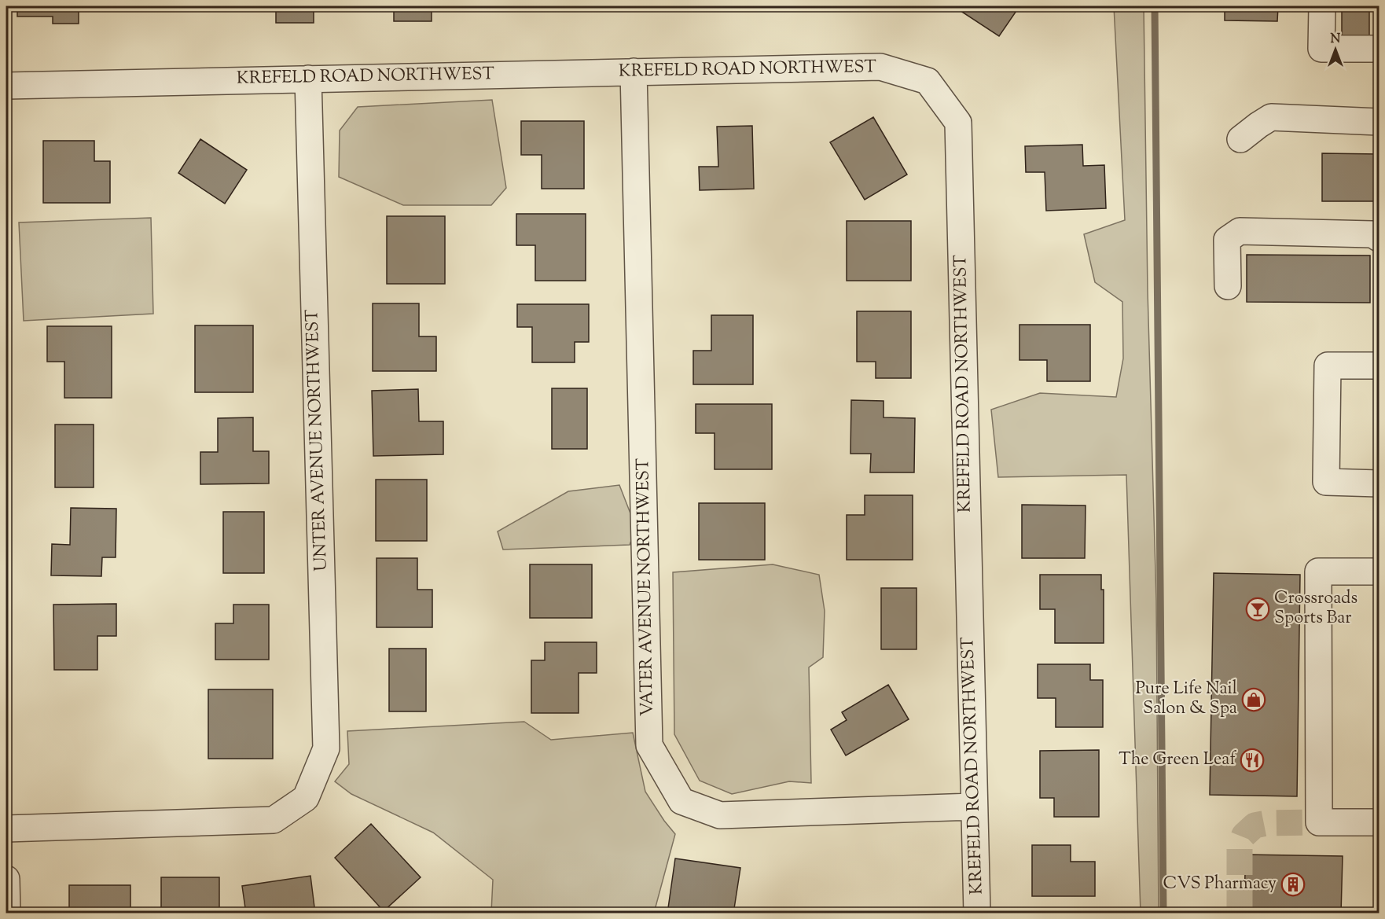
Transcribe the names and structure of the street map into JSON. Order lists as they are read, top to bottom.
{
  "streets": {
    "street": ["KREFELD ROAD NORTHWEST", "UNTER AVENUE NORTHWEST", "VATER AVENUE NORTHWEST"]
  },
  "crossings": [
    ["KREFELD ROAD NORTHWEST", "UNTER AVENUE NORTHWEST"],
    ["KREFELD ROAD NORTHWEST", "VATER AVENUE NORTHWEST"]
  ],
  "places": {
    "bar": ["Crossroads Sports Bar"],
    "shop": ["Pure Life Nail Salon & Spa"],
    "restaurant": ["The Green Leaf"],
    "building": ["CVS Pharmacy"]
  },
  "north": "top"
}
